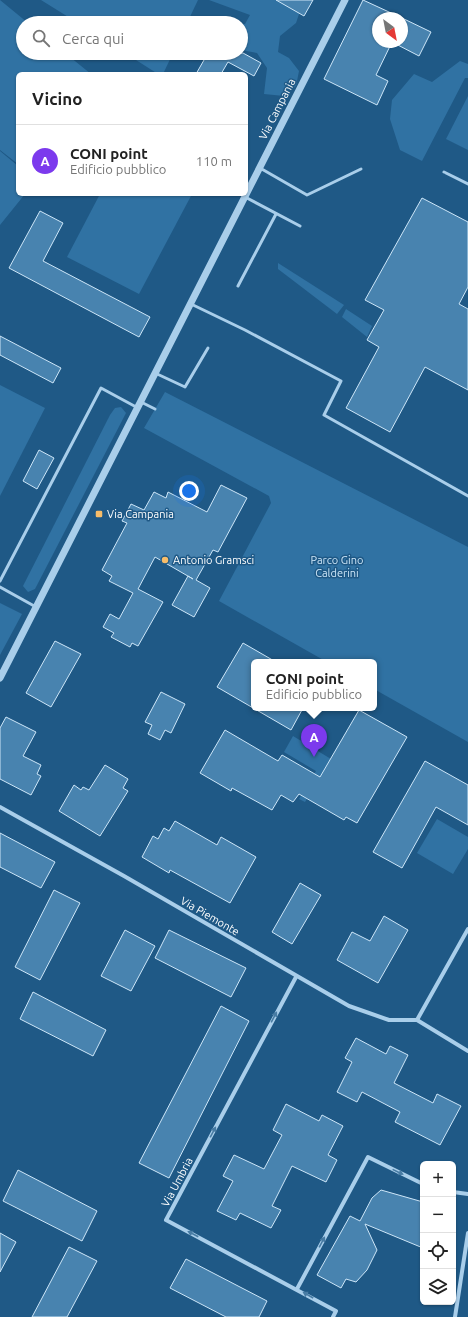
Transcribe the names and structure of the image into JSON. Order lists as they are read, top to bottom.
{
  "streets": {
    "street": ["Via Campania", "Via Piemonte", "Via Umbria"]
  },
  "crossings": [
    ["Via Piemonte", "Via Umbria"]
  ],
  "parks": ["Parco Gino Calderini"],
  "places": {
    "transit": ["Via Campania"],
    "other": ["Antonio Gramsci"]
  },
  "north": "bottom right",
  "page": {
    "search": "Cerca qui",
    "heading": "Vicino",
    "list": [
      {
        "mark": "A",
        "name": "CONI point",
        "note": "Edificio pubblico",
        "value": "110 m"
      }
    ],
    "popup": ["CONI point", "Edificio pubblico"],
    "pins": "A",
    "map_buttons": ["+", "−"]
  }
}
